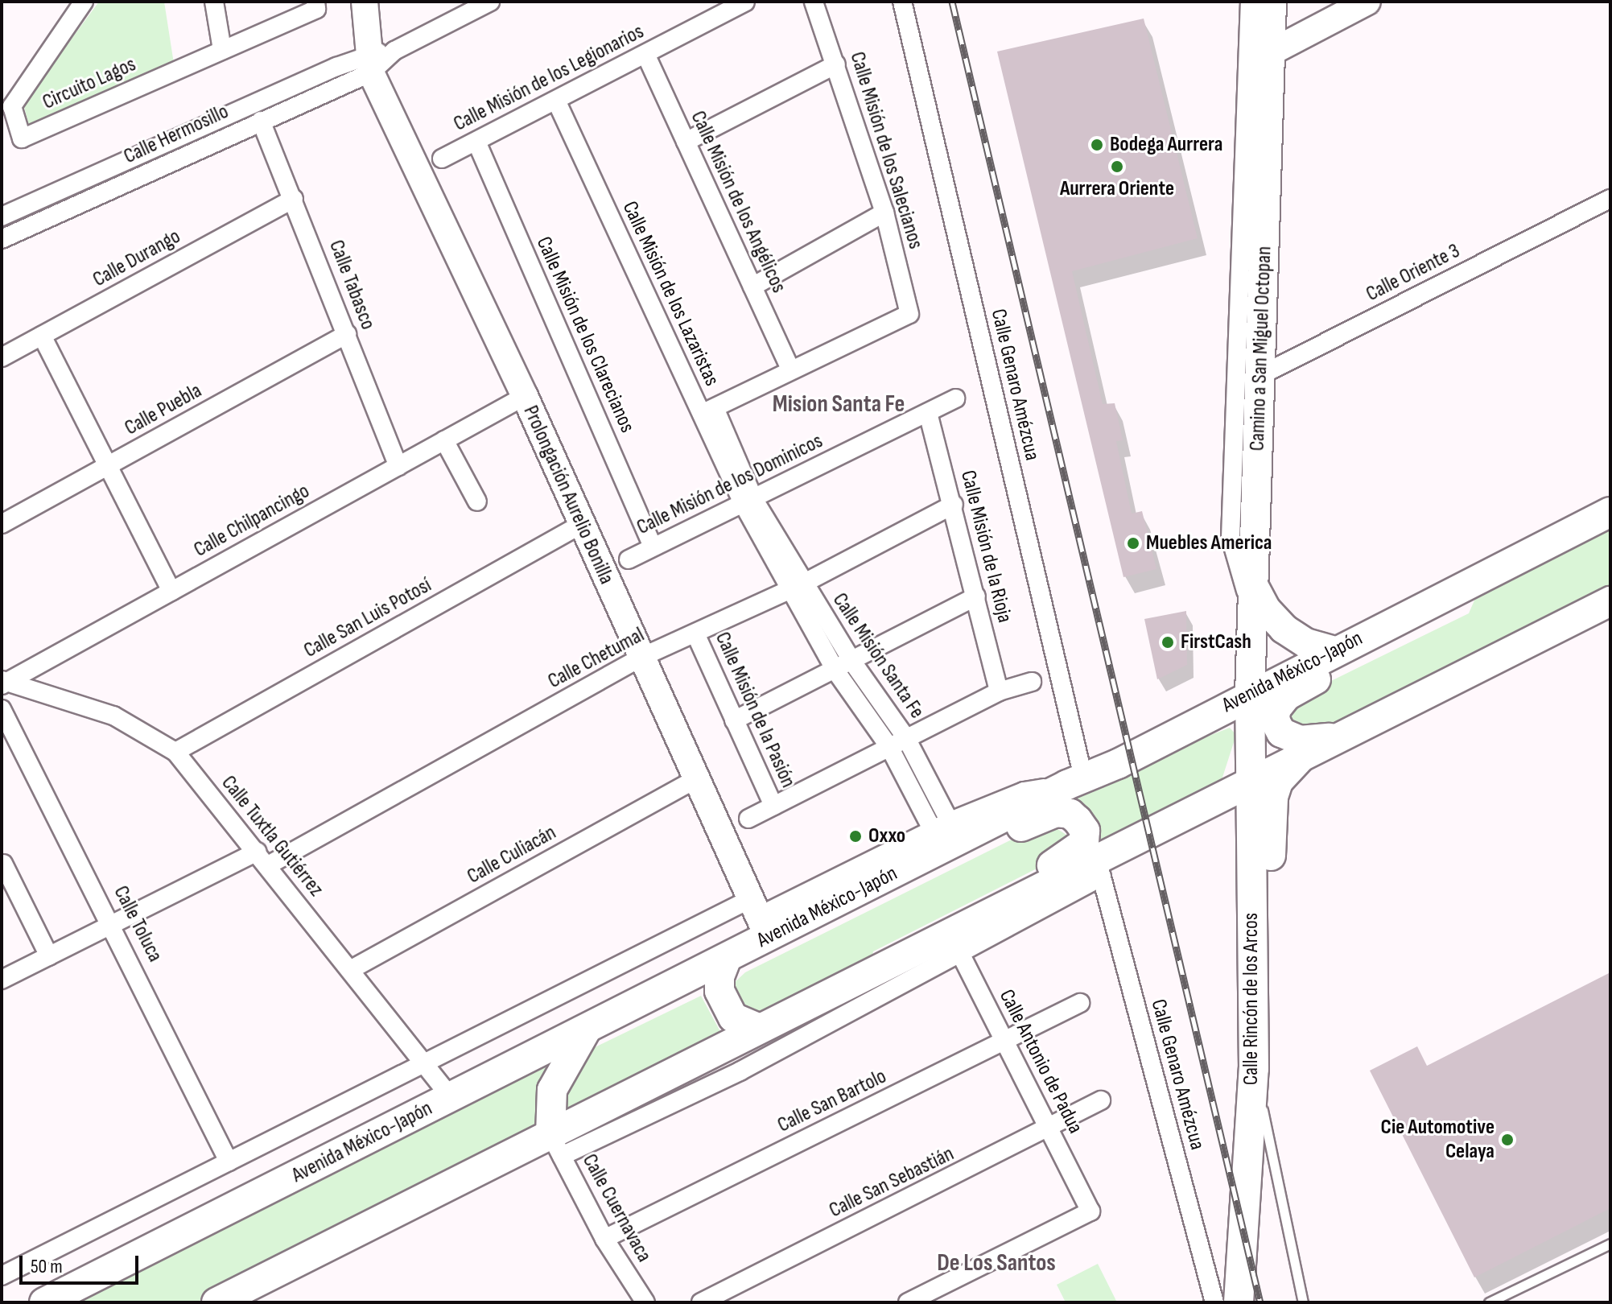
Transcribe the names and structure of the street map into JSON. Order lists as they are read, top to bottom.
{
  "streets": {
    "main road": ["Camino a San Miguel Octopan", "Avenida México-Japón", "Calle Rincón de los Arcos"],
    "street": [
      "Calle Misión de los Legionarios",
      "Circuito Lagos",
      "Calle Hermosillo",
      "Calle Misión de los Salecianos",
      "Calle Misión de los Angélicos",
      "Calle Durango",
      "Calle Oriente 3",
      "Calle Tabasco",
      "Calle Misión de los Lazaristas",
      "Calle Misión de los Clarecianos",
      "Calle Genaro Amézcua",
      "Calle Puebla",
      "Calle Misión de los Dominicos",
      "Prolongación Aurelio Bonilla",
      "Calle Chilpancingo",
      "Calle Misión de la Rioja",
      "Calle San Luis Potosí",
      "Calle Misión Santa Fe",
      "Calle Chetumal",
      "Calle Misión de la Pasión",
      "Calle Tuxtla Gutiérrez",
      "Calle Culiacán",
      "Calle Toluca",
      "Calle Antonio de Padua",
      "Calle San Bartolo",
      "Calle San Sebastián",
      "Calle Cuernavaca"
    ]
  },
  "crossings": [
    ["Calle Misión de los Legionarios", "Calle Misión de los Angélicos"],
    ["Calle Misión de los Legionarios", "Calle Misión de los Lazaristas"],
    ["Calle Misión de los Legionarios", "Calle Misión de los Clarecianos"],
    ["Calle Hermosillo", "Calle Tabasco"],
    ["Calle Hermosillo", "Prolongación Aurelio Bonilla"],
    ["Calle Misión de los Salecianos", "Calle Misión de los Angélicos"],
    ["Calle Durango", "Calle Tabasco"],
    ["Calle Oriente 3", "Camino a San Miguel Octopan"],
    ["Calle Tabasco", "Calle Puebla"],
    ["Calle Tabasco", "Calle Chilpancingo"],
    ["Calle Misión de los Lazaristas", "Calle Misión de los Dominicos"],
    ["Calle Misión de los Lazaristas", "Calle Misión Santa Fe"],
    ["Calle Misión de los Clarecianos", "Calle Misión de los Dominicos"],
    ["Camino a San Miguel Octopan", "Avenida México-Japón"],
    ["Camino a San Miguel Octopan", "Calle Rincón de los Arcos"],
    ["Calle Genaro Amézcua", "Avenida México-Japón"],
    ["Calle Misión de los Dominicos", "Calle Misión de la Rioja"],
    ["Calle Misión de los Dominicos", "Calle Misión Santa Fe"],
    ["Prolongación Aurelio Bonilla", "Calle Chilpancingo"],
    ["Prolongación Aurelio Bonilla", "Calle San Luis Potosí"],
    ["Prolongación Aurelio Bonilla", "Calle Chetumal"],
    ["Prolongación Aurelio Bonilla", "Avenida México-Japón"],
    ["Prolongación Aurelio Bonilla", "Calle Culiacán"],
    ["Calle Chilpancingo", "Calle Tuxtla Gutiérrez"],
    ["Calle Misión de la Rioja", "Calle Chetumal"],
    ["Calle San Luis Potosí", "Calle Tuxtla Gutiérrez"],
    ["Calle Misión Santa Fe", "Calle Chetumal"],
    ["Calle Misión Santa Fe", "Avenida México-Japón"],
    ["Calle Chetumal", "Calle Misión de la Pasión"],
    ["Calle Chetumal", "Calle Tuxtla Gutiérrez"],
    ["Calle Chetumal", "Calle Toluca"],
    ["Avenida México-Japón", "Calle Tuxtla Gutiérrez"],
    ["Avenida México-Japón", "Calle Rincón de los Arcos"],
    ["Calle Tuxtla Gutiérrez", "Calle Culiacán"],
    ["Calle Antonio de Padua", "Calle San Bartolo"],
    ["Calle Antonio de Padua", "Calle San Sebastián"],
    ["Calle San Bartolo", "Calle Cuernavaca"]
  ],
  "districts": ["Mision Santa Fe", "De Los Santos"],
  "places": [
    "Bodega Aurrera",
    "Aurrera Oriente",
    "Muebles America",
    "FirstCash",
    "Oxxo",
    "Cie Automotive Celaya"
  ],
  "scale_bar": "50 m"
}
